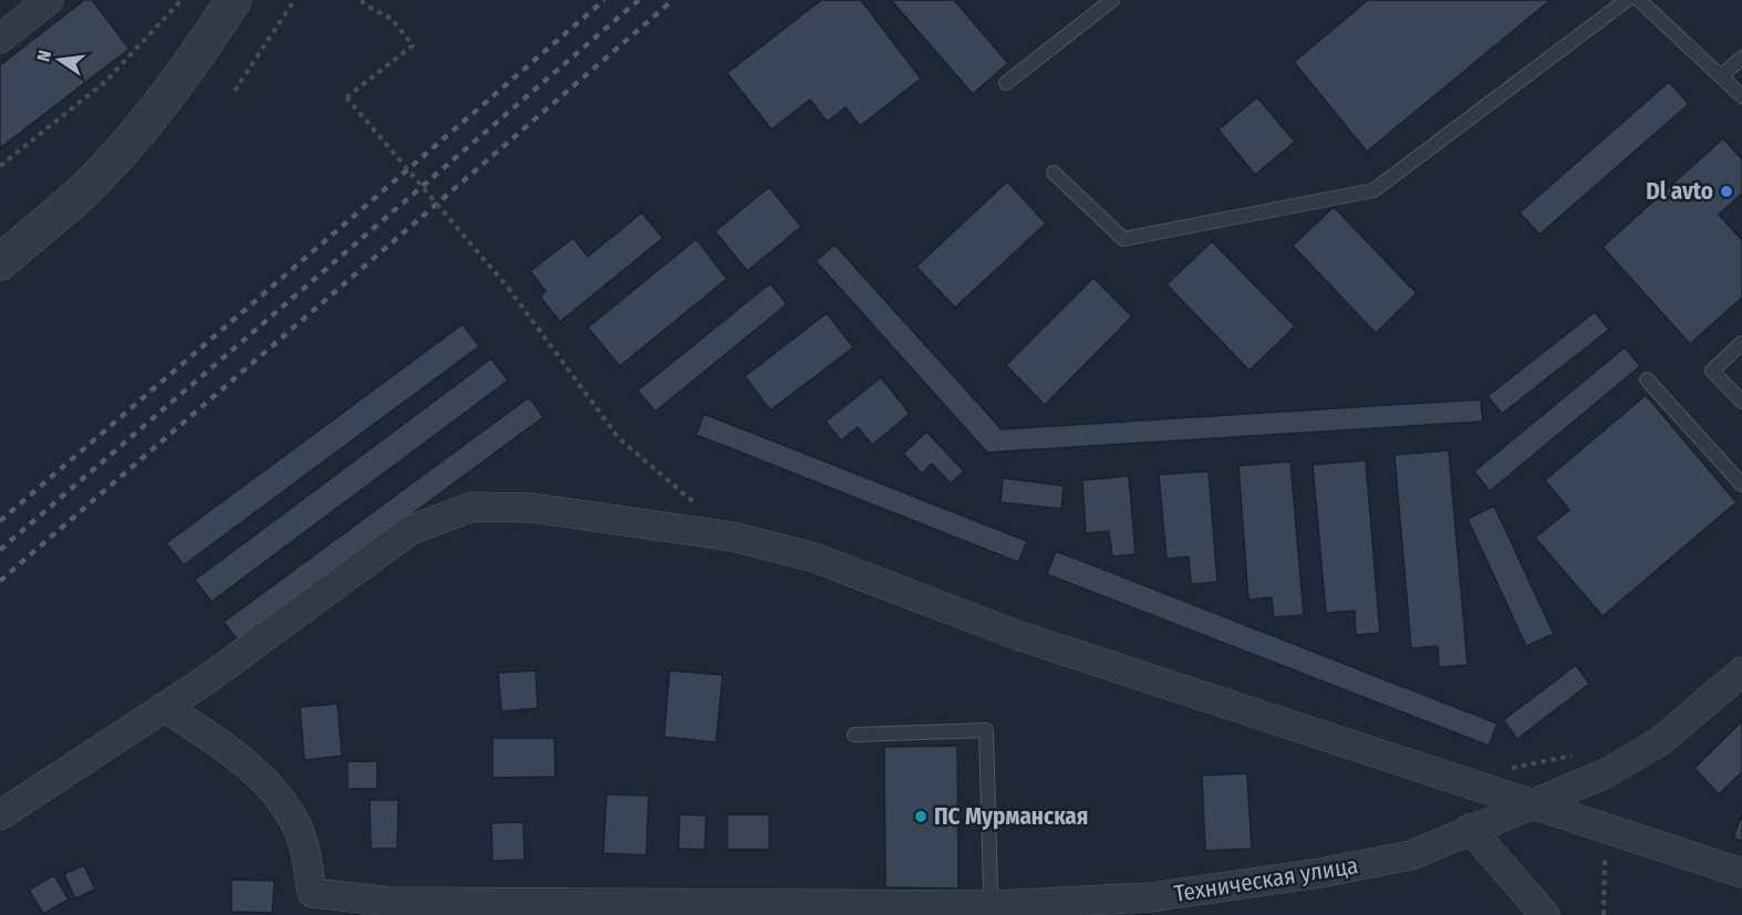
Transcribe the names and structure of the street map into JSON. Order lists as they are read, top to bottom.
{
  "streets": {
    "street": ["Техническая улица"]
  },
  "places": ["Dl avto", "ПС Мурманская"],
  "north": "left"
}
